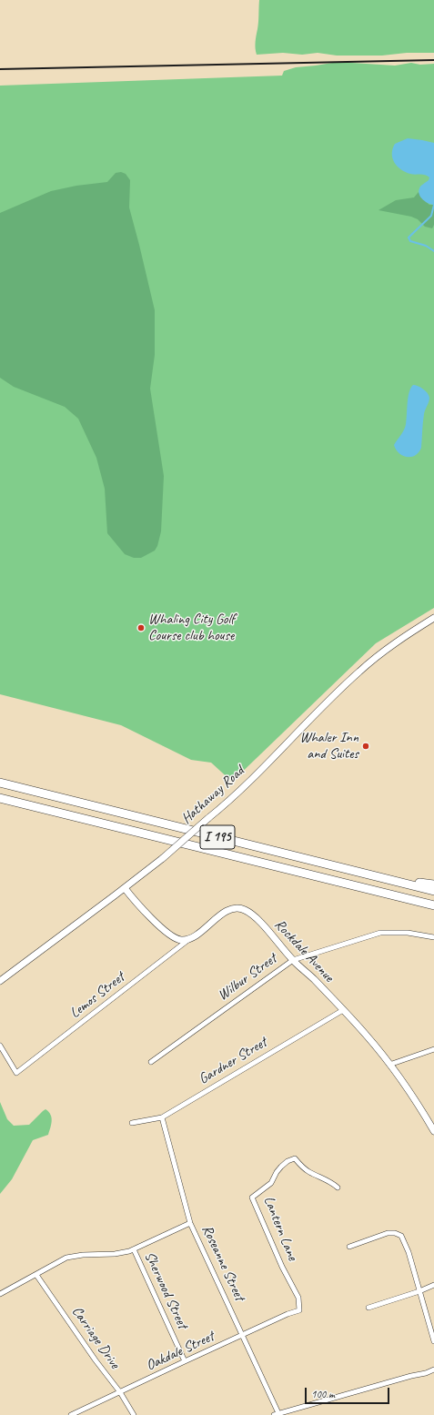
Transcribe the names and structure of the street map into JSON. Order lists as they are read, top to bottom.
{
  "streets": {
    "highway": ["I 195"],
    "main road": ["Hathaway Road", "Rockdale Avenue"],
    "street": [
      "Wilbur Street",
      "Lemos Street",
      "Gardner Street",
      "Lantern Lane",
      "Roseanne Street",
      "Sherwood Street",
      "Carriage Drive",
      "Oakdale Street"
    ]
  },
  "crossings": [
    ["Rockdale Avenue", "Wilbur Street"],
    ["Rockdale Avenue", "Lemos Street"],
    ["Rockdale Avenue", "Gardner Street"],
    ["Gardner Street", "Roseanne Street"],
    ["Lantern Lane", "Oakdale Street"],
    ["Roseanne Street", "Oakdale Street"],
    ["Sherwood Street", "Oakdale Street"],
    ["Carriage Drive", "Oakdale Street"]
  ],
  "places": ["Whaling City Golf Course club house", "Whaler Inn and Suites"],
  "scale_bar": "100 m"
}
